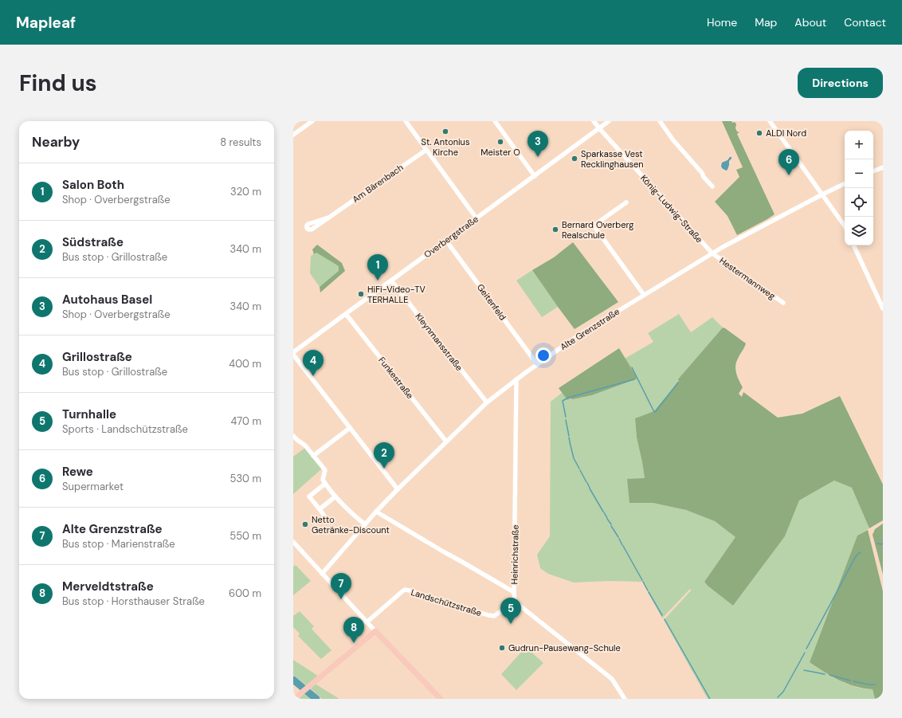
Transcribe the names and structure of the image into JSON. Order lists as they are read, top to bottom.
{
  "streets": {
    "street": [
      "Am Bärenbach",
      "König-Ludwig-Straße",
      "Overbergstraße",
      "Hestermannweg",
      "Geitenfeld",
      "Alte Grenzstraße",
      "Kleynmansstraße",
      "Funkestraße",
      "Heinrichstraße",
      "Landschützstraße"
    ]
  },
  "crossings": [
    ["König-Ludwig-Straße", "Overbergstraße"],
    ["König-Ludwig-Straße", "Hestermannweg"],
    ["König-Ludwig-Straße", "Alte Grenzstraße"],
    ["Overbergstraße", "Geitenfeld"],
    ["Overbergstraße", "Kleynmansstraße"],
    ["Overbergstraße", "Funkestraße"],
    ["Hestermannweg", "Alte Grenzstraße"],
    ["Geitenfeld", "Alte Grenzstraße"],
    ["Alte Grenzstraße", "Kleynmansstraße"],
    ["Alte Grenzstraße", "Funkestraße"],
    ["Alte Grenzstraße", "Heinrichstraße"],
    ["Heinrichstraße", "Landschützstraße"]
  ],
  "places": [
    "St. Antonius Kirche",
    "ALDI Nord",
    "Meister O",
    "Sparkasse Vest Recklinghausen",
    "Bernard Overberg Realschule",
    "HiFi-Video-TV TERHALLE",
    "Netto Getränke-Discount",
    "Gudrun-Pausewang-Schule"
  ],
  "page": {
    "header": "Mapleaf",
    "nav": [
      "Home",
      "Map",
      "About",
      "Contact"
    ],
    "buttons": "Directions",
    "title": "Find us",
    "heading": ["Nearby", "8 results"],
    "map_buttons": ["+", "−"],
    "pins": [
      "3",
      "6",
      "1",
      "4",
      "2",
      "7",
      "5",
      "8"
    ],
    "list": [
      {
        "mark": "1",
        "name": "Salon Both",
        "note": "Shop · Overbergstraße",
        "value": "320 m"
      },
      {
        "mark": "2",
        "name": "Südstraße",
        "note": "Bus stop · Grillostraße",
        "value": "340 m"
      },
      {
        "mark": "3",
        "name": "Autohaus Basel",
        "note": "Shop · Overbergstraße",
        "value": "340 m"
      },
      {
        "mark": "4",
        "name": "Grillostraße",
        "note": "Bus stop · Grillostraße",
        "value": "400 m"
      },
      {
        "mark": "5",
        "name": "Turnhalle",
        "note": "Sports · Landschützstraße",
        "value": "470 m"
      },
      {
        "mark": "6",
        "name": "Rewe",
        "note": "Supermarket",
        "value": "530 m"
      },
      {
        "mark": "7",
        "name": "Alte Grenzstraße",
        "note": "Bus stop · Marienstraße",
        "value": "550 m"
      },
      {
        "mark": "8",
        "name": "Merveldtstraße",
        "note": "Bus stop · Horsthauser Straße",
        "value": "600 m"
      }
    ]
  }
}
